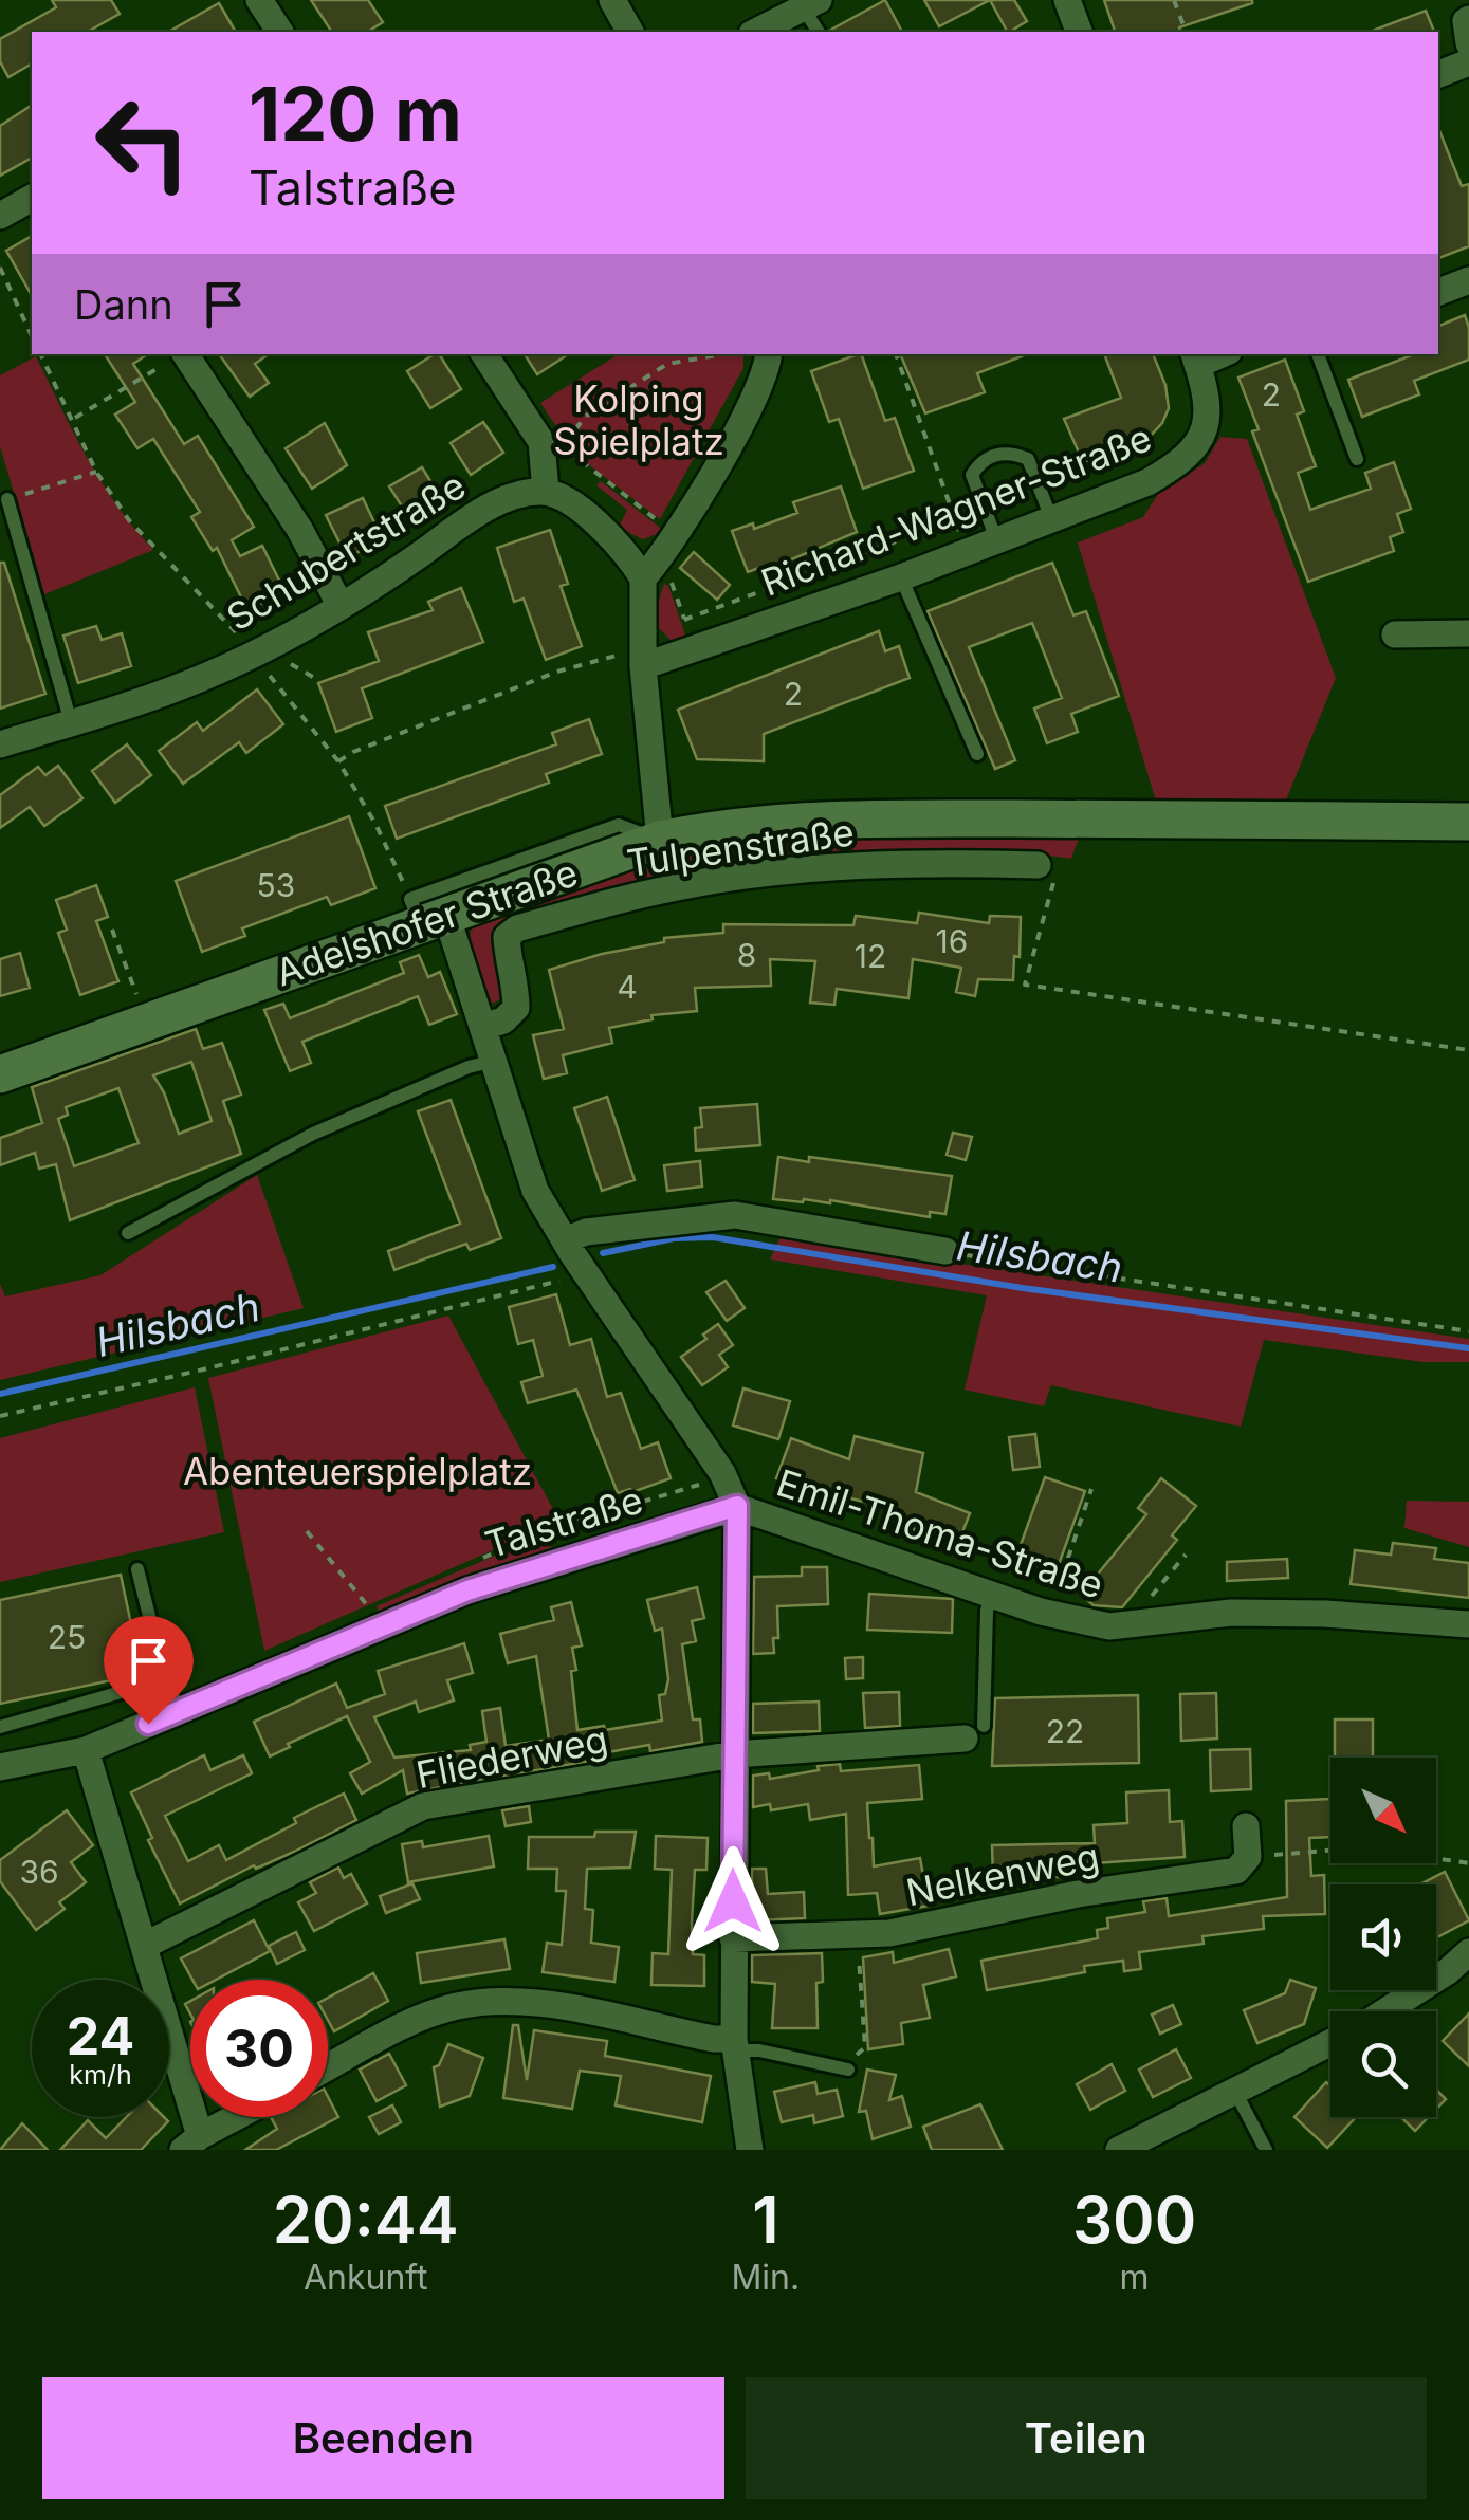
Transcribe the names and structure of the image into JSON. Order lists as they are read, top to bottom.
{
  "streets": {
    "street": [
      "Richard-Wagner-Straße",
      "Schubertstraße",
      "Tulpenstraße",
      "Adelshofer Straße",
      "Talstraße",
      "Emil-Thoma-Straße",
      "Fliederweg",
      "Nelkenweg"
    ]
  },
  "crossings": [
    ["Tulpenstraße", "Emil-Thoma-Straße"],
    ["Adelshofer Straße", "Emil-Thoma-Straße"],
    ["Talstraße", "Emil-Thoma-Straße"]
  ],
  "water": ["Hilsbach"],
  "parks": ["Kolping Spielplatz", "Abenteuerspielplatz"],
  "house_numbers": [
    "2",
    "2",
    "53",
    "16",
    "8",
    "12",
    "4",
    "25",
    "22",
    "36"
  ],
  "north": "bottom right",
  "page": {
    "turn": ["120 m", "Talstraße"],
    "then": "Dann",
    "speed": "24 km/h",
    "limit": "30",
    "eta": [
      "20:44",
      "Ankunft",
      "1",
      "Min.",
      "300",
      "m"
    ],
    "buttons": ["Beenden", "Teilen"]
  }
}
